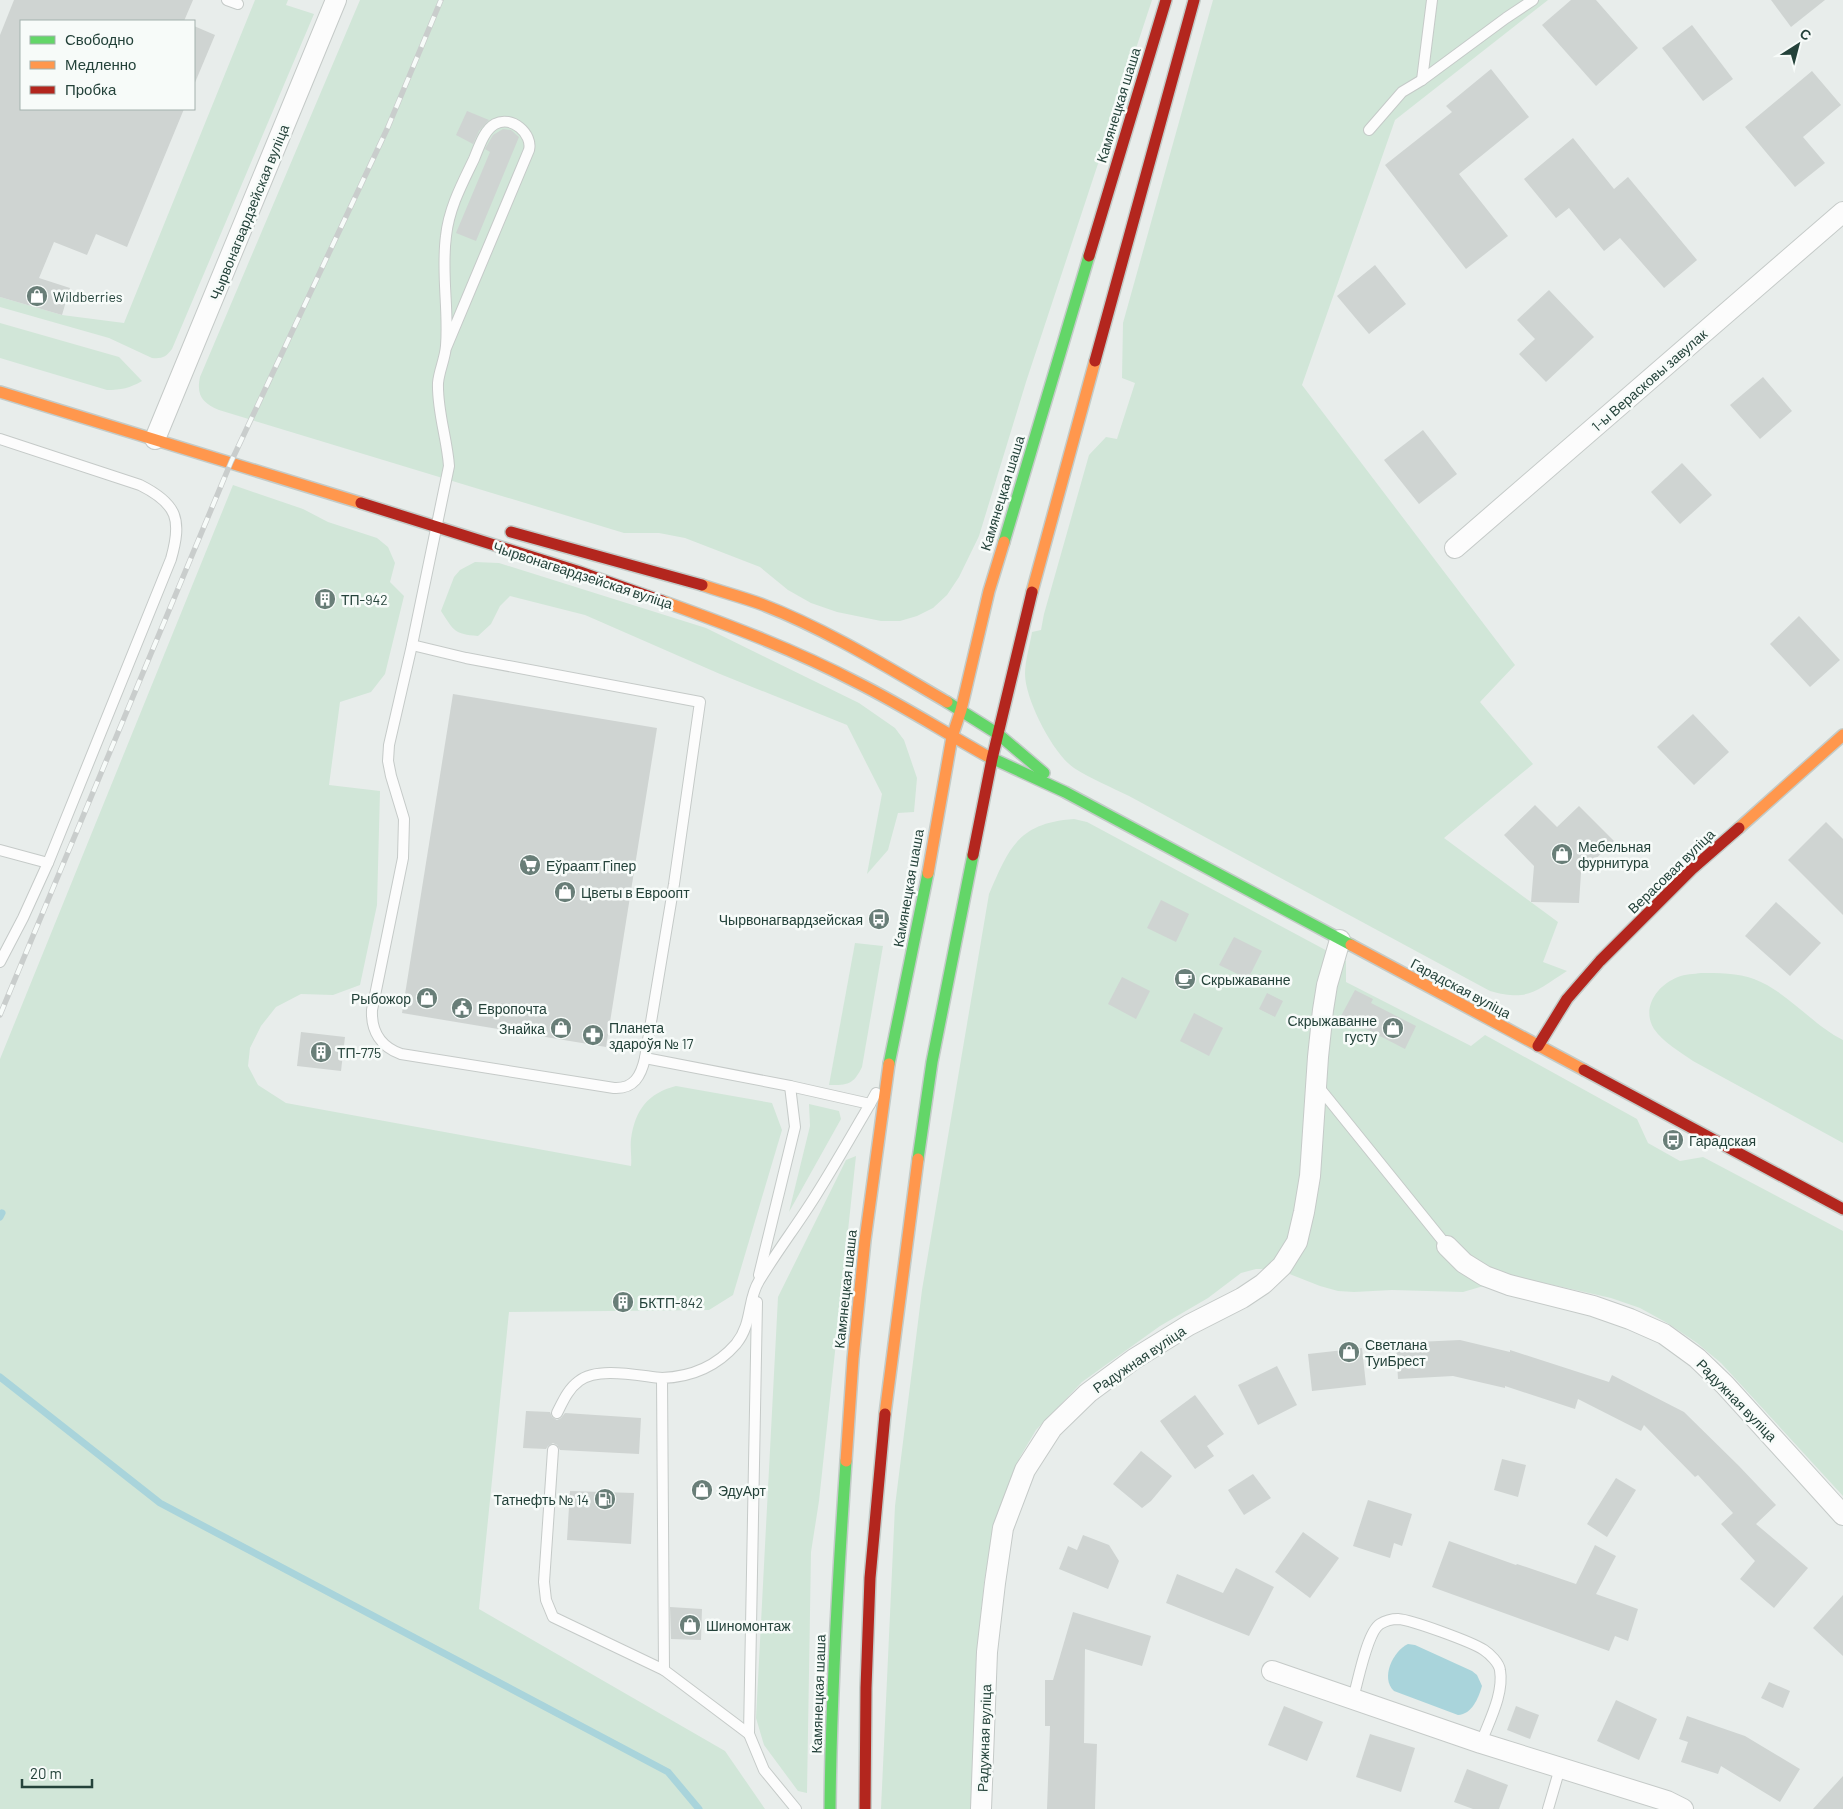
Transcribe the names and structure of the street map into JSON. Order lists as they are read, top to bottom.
{
  "streets": {
    "main road": [
      "Камянецкая шаша",
      "Чырвонагвардзейская вуліца",
      "Верасовая вуліца",
      "Гарадская вуліца"
    ],
    "street": ["1-ы Верасковы завулак", "Радужная вуліца"]
  },
  "crossings": [
    ["Камянецкая шаша", "Чырвонагвардзейская вуліца"],
    ["Чырвонагвардзейская вуліца", "Гарадская вуліца"],
    ["Верасовая вуліца", "Гарадская вуліца"],
    ["Гарадская вуліца", "Радужная вуліца"]
  ],
  "places": {
    "shop": [
      "Wildberries",
      "Мебельная фурнитура",
      "Цветы в Евроопт",
      "Рыбожор",
      "Знайка",
      "Скрыжаванне густу",
      "Светлана ТуиБрест",
      "ЭдуАрт",
      "Шиномонтаж"
    ],
    "building": ["ТП-942", "ТП-775", "БКТП-842"],
    "supermarket": ["Еўраапт Гіпер"],
    "bus stop": ["Чырвонагвардзейская", "Гарадская"],
    "cafe": ["Скрыжаванне"],
    "public building": ["Европочта"],
    "pharmacy": ["Планета здароўя № 17"],
    "fuel station": ["Татнефть № 14"]
  },
  "legend": ["Свободно", "Медленно", "Пробка"],
  "scale_bar": "20 m",
  "north": "top right"
}
